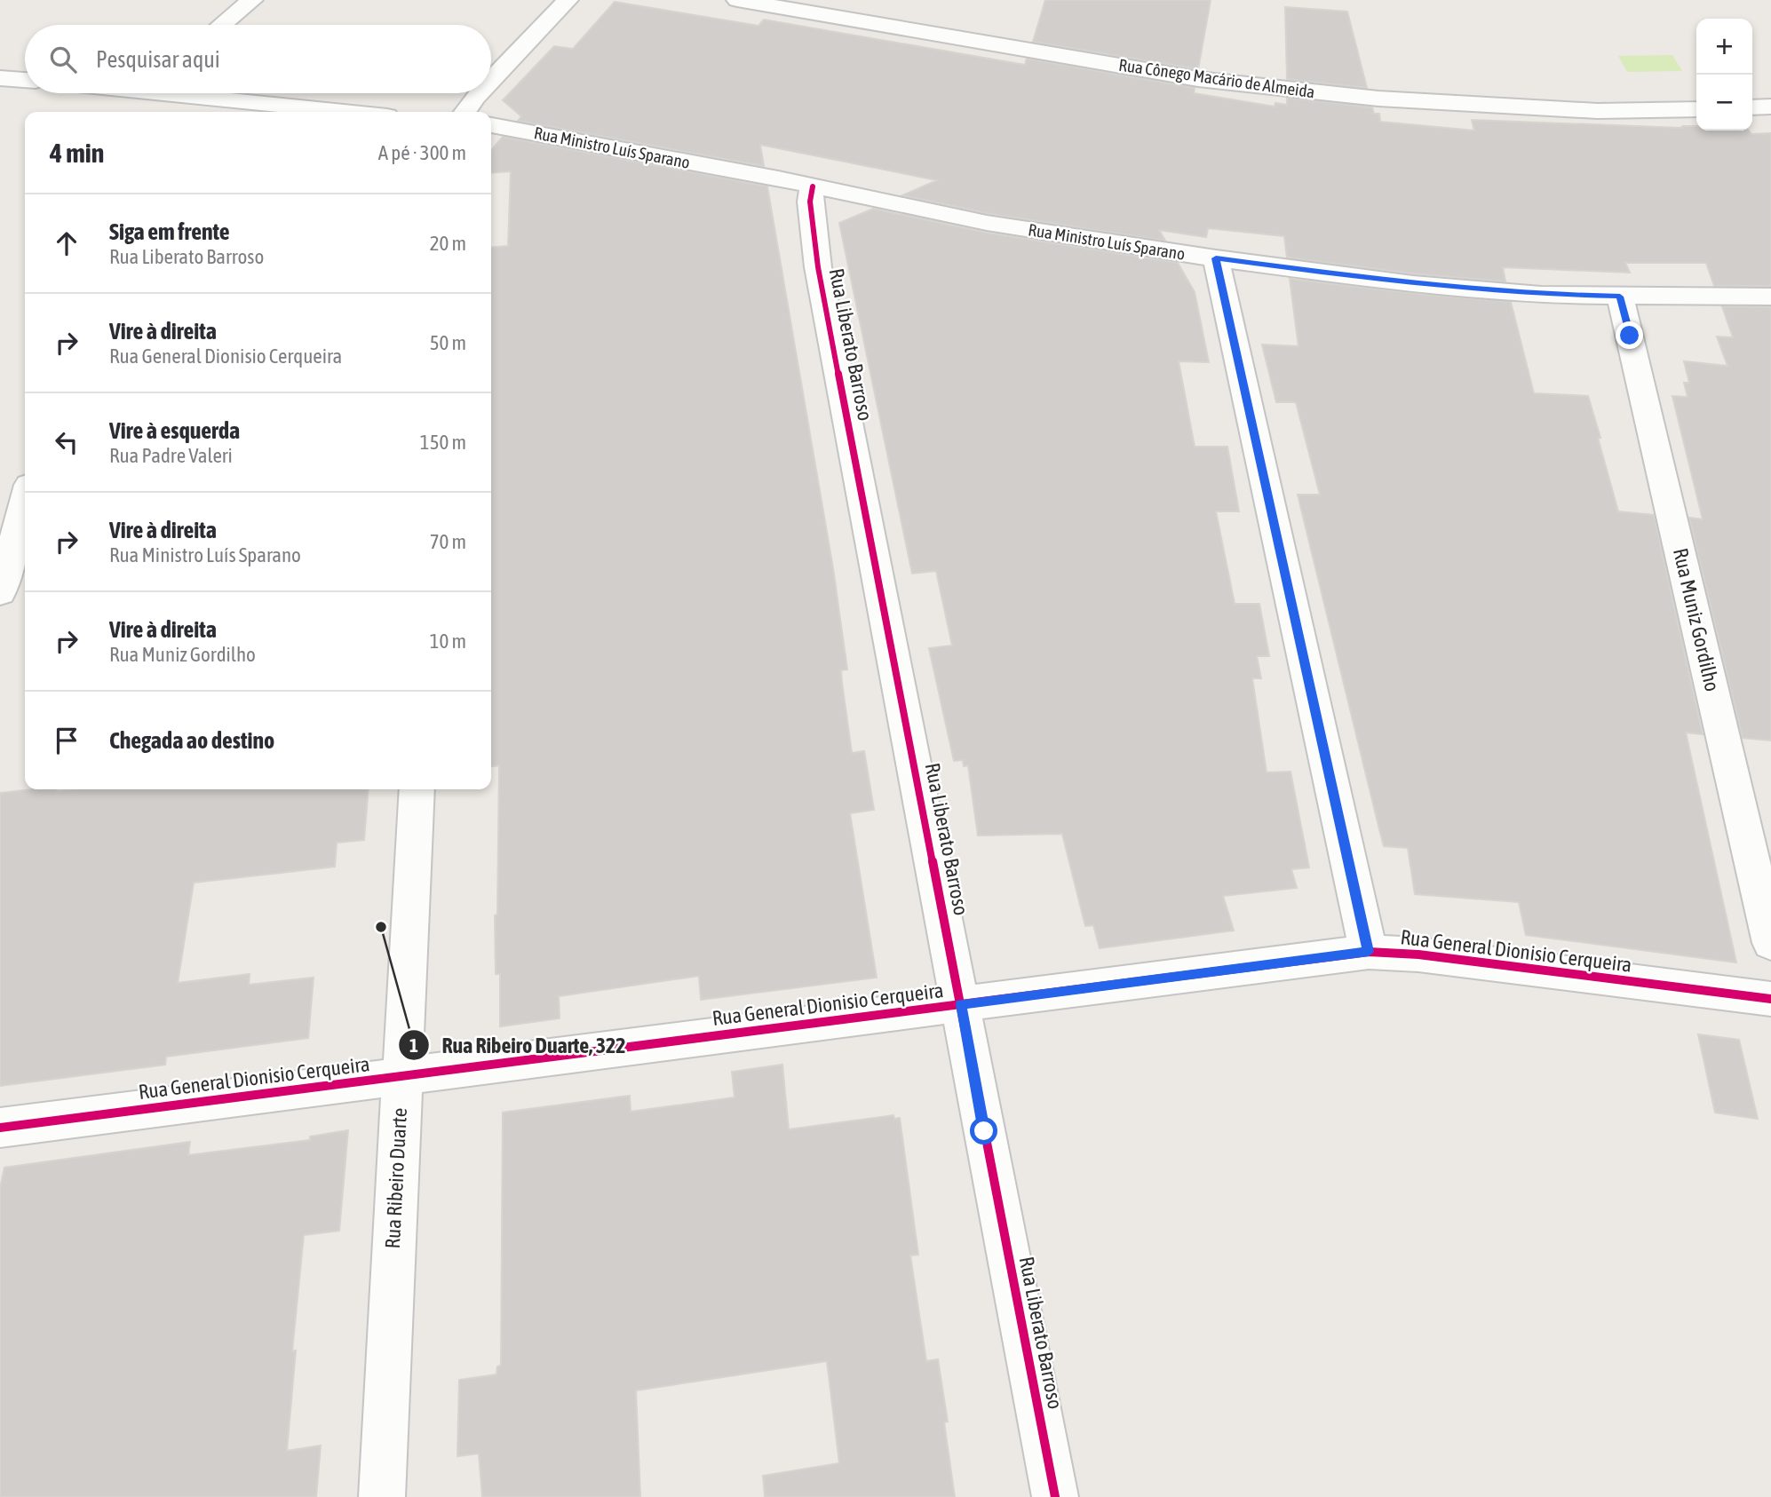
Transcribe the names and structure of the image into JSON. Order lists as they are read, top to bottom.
{
  "streets": {
    "street": [
      "Rua Cônego Macário de Almeida",
      "Rua Ministro Luís Sparano",
      "Rua Liberato Barroso",
      "Rua Muniz Gordilho",
      "Rua General Dionisio Cerqueira",
      "Rua Ribeiro Duarte"
    ]
  },
  "crossings": [
    ["Rua Ministro Luís Sparano", "Rua Liberato Barroso"],
    ["Rua Ministro Luís Sparano", "Rua Muniz Gordilho"],
    ["Rua Liberato Barroso", "Rua General Dionisio Cerqueira"],
    ["Rua General Dionisio Cerqueira", "Rua Ribeiro Duarte"]
  ],
  "places": ["Rua Ribeiro Duarte, 322"],
  "page": {
    "map_buttons": ["+", "−"],
    "search": "Pesquisar aqui",
    "heading": ["4 min", "A pé · 300 m"],
    "list": [
      ["Siga em frente", "Rua Liberato Barroso", "20 m"],
      ["Vire à direita", "Rua General Dionisio Cerqueira", "50 m"],
      ["Vire à esquerda", "Rua Padre Valeri", "150 m"],
      ["Vire à direita", "Rua Ministro Luís Sparano", "70 m"],
      ["Vire à direita", "Rua Muniz Gordilho", "10 m"],
      "Chegada ao destino"
    ]
  }
}
